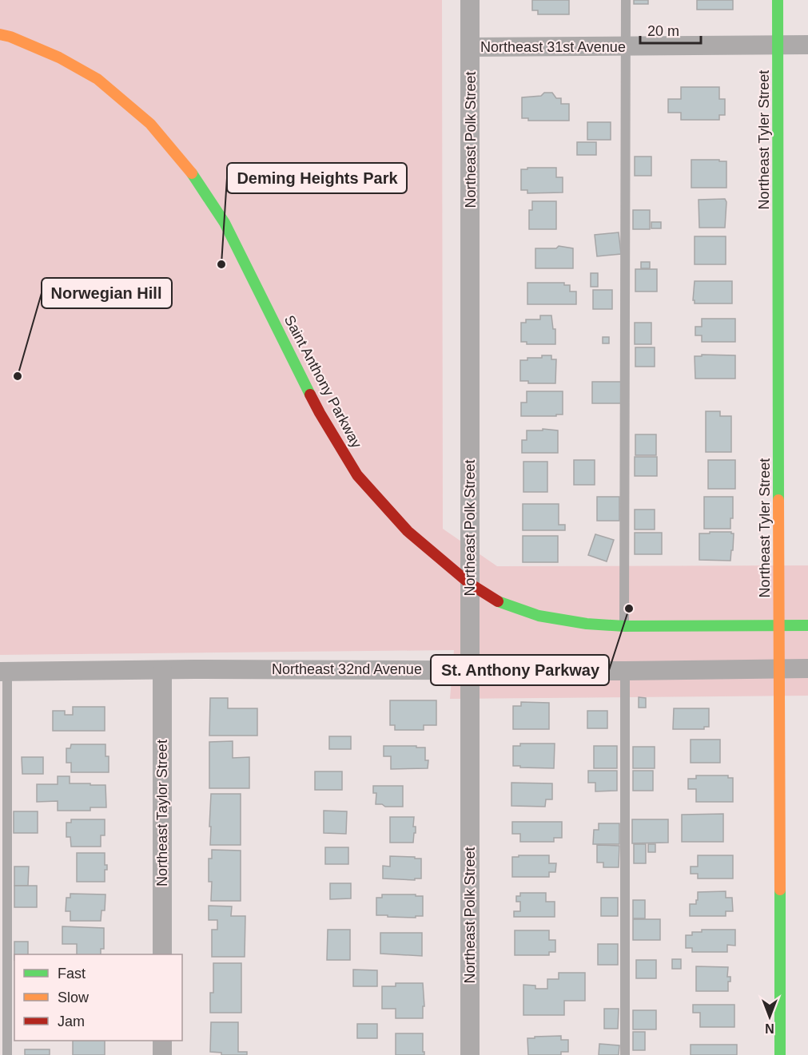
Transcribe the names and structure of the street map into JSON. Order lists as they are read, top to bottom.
{
  "streets": {
    "street": [
      "Northeast 31st Avenue",
      "Northeast Polk Street",
      "Northeast Tyler Street",
      "Saint Anthony Parkway",
      "Northeast 32nd Avenue",
      "Northeast Taylor Street"
    ]
  },
  "crossings": [
    ["Northeast 31st Avenue", "Northeast Polk Street"],
    ["Northeast 31st Avenue", "Northeast Tyler Street"],
    ["Northeast Polk Street", "Saint Anthony Parkway"],
    ["Northeast Polk Street", "Northeast 32nd Avenue"],
    ["Northeast Tyler Street", "Saint Anthony Parkway"],
    ["Northeast Tyler Street", "Northeast 32nd Avenue"],
    ["Northeast 32nd Avenue", "Northeast Taylor Street"]
  ],
  "places": ["Deming Heights Park", "Norwegian Hill", "St. Anthony Parkway"],
  "legend": ["Fast", "Slow", "Jam"],
  "scale_bar": "20 m",
  "north": "bottom"
}
